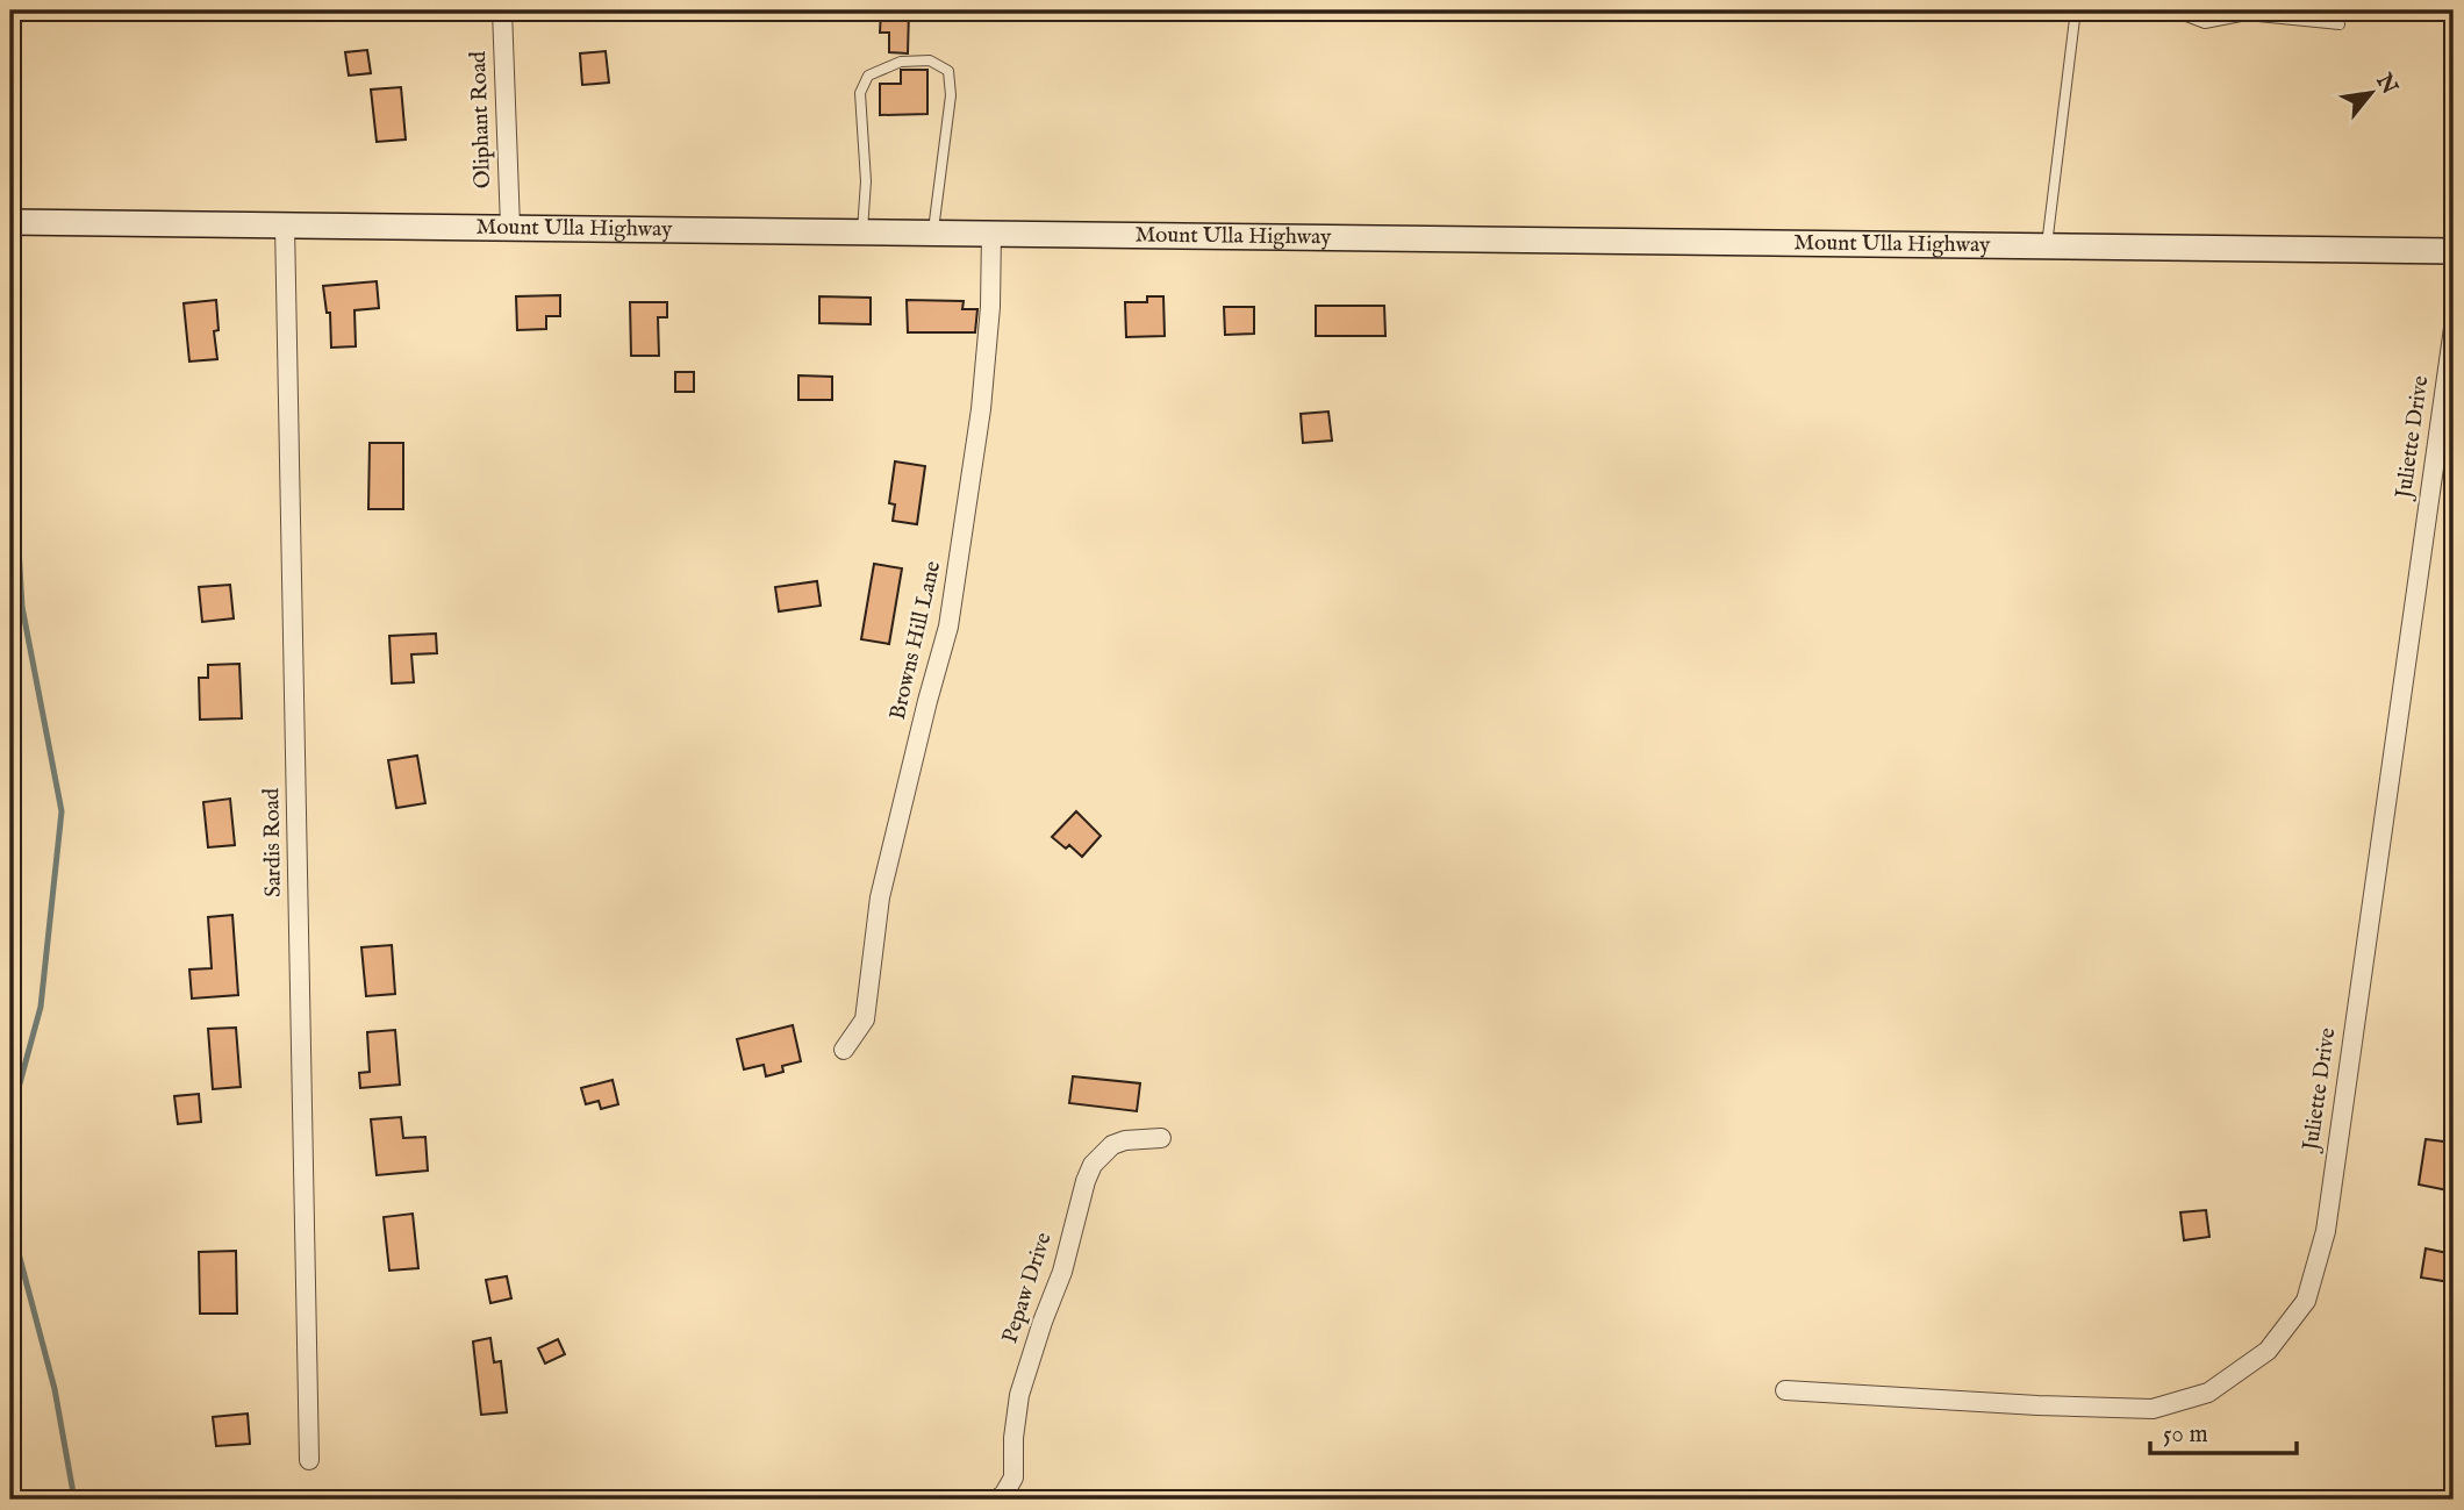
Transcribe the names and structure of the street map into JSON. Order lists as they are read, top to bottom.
{
  "streets": {
    "main road": ["Mount Ulla Highway"],
    "street": [
      "Oliphant Road",
      "Juliette Drive",
      "Browns Hill Lane",
      "Sardis Road",
      "Pepaw Drive"
    ]
  },
  "crossings": [
    ["Oliphant Road", "Mount Ulla Highway"],
    ["Mount Ulla Highway", "Browns Hill Lane"],
    ["Mount Ulla Highway", "Sardis Road"]
  ],
  "scale_bar": "50 m",
  "north": "top right"
}
